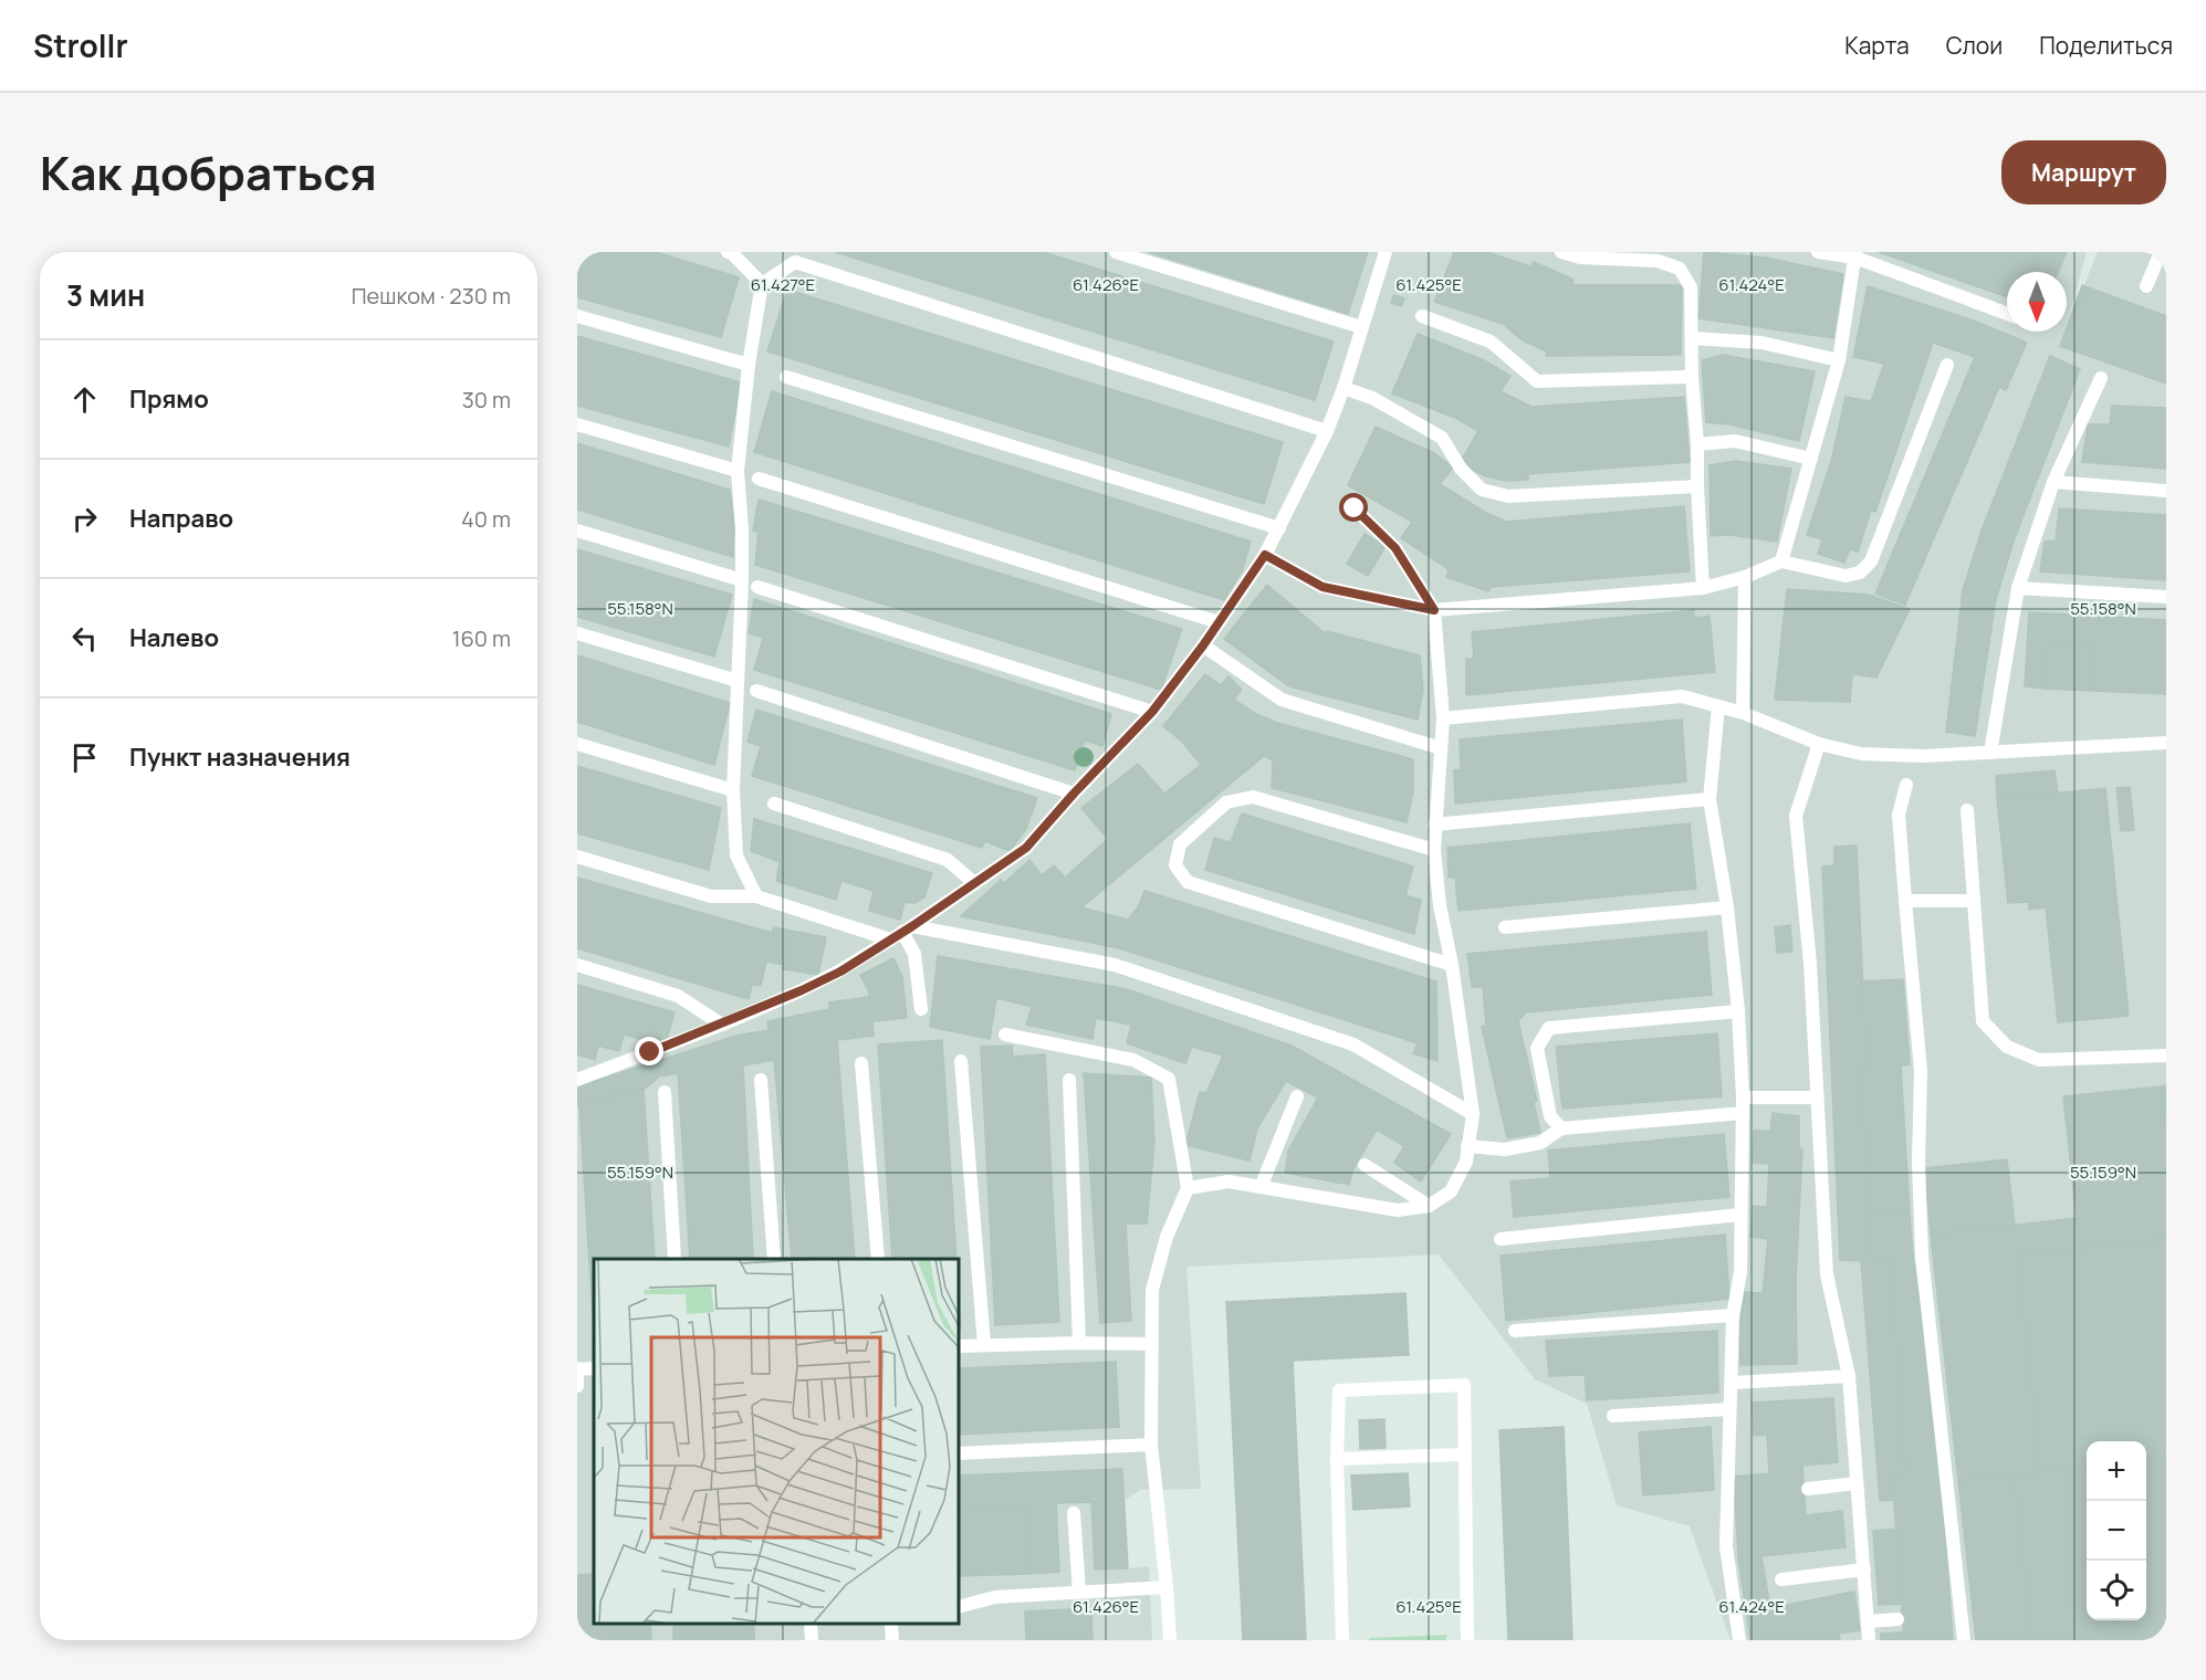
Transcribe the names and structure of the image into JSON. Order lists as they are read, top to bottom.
{
  "north": "bottom",
  "page": {
    "header": "Strollr",
    "nav": ["Карта", "Слои", "Поделиться"],
    "title": "Как добраться",
    "buttons": "Маршрут",
    "heading": ["3 мин", "Пешком · 230 m"],
    "list": [
      ["Прямо", "30 m"],
      ["Направо", "40 m"],
      ["Налево", "160 m"],
      "Пункт назначения"
    ],
    "map_buttons": ["+", "−"]
  },
  "coordinates": [
    "61.427°E",
    "61.426°E",
    "61.425°E",
    "61.424°E",
    "55.158°N",
    "55.159°N"
  ]
}
